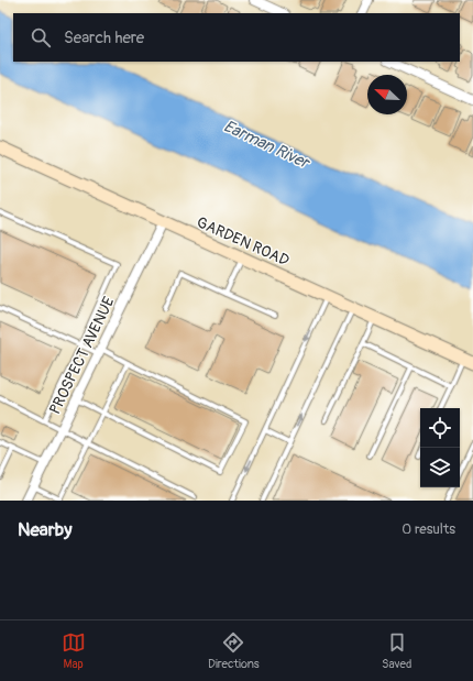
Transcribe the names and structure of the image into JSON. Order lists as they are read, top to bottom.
{
  "streets": {
    "street": ["GARDEN ROAD", "PROSPECT AVENUE"]
  },
  "crossings": [
    ["GARDEN ROAD", "PROSPECT AVENUE"]
  ],
  "water": ["Earman River"],
  "north": "top left",
  "page": {
    "search": "Search here",
    "heading": ["Nearby", "0 results"],
    "nav": ["Map", "Directions", "Saved"]
  }
}
